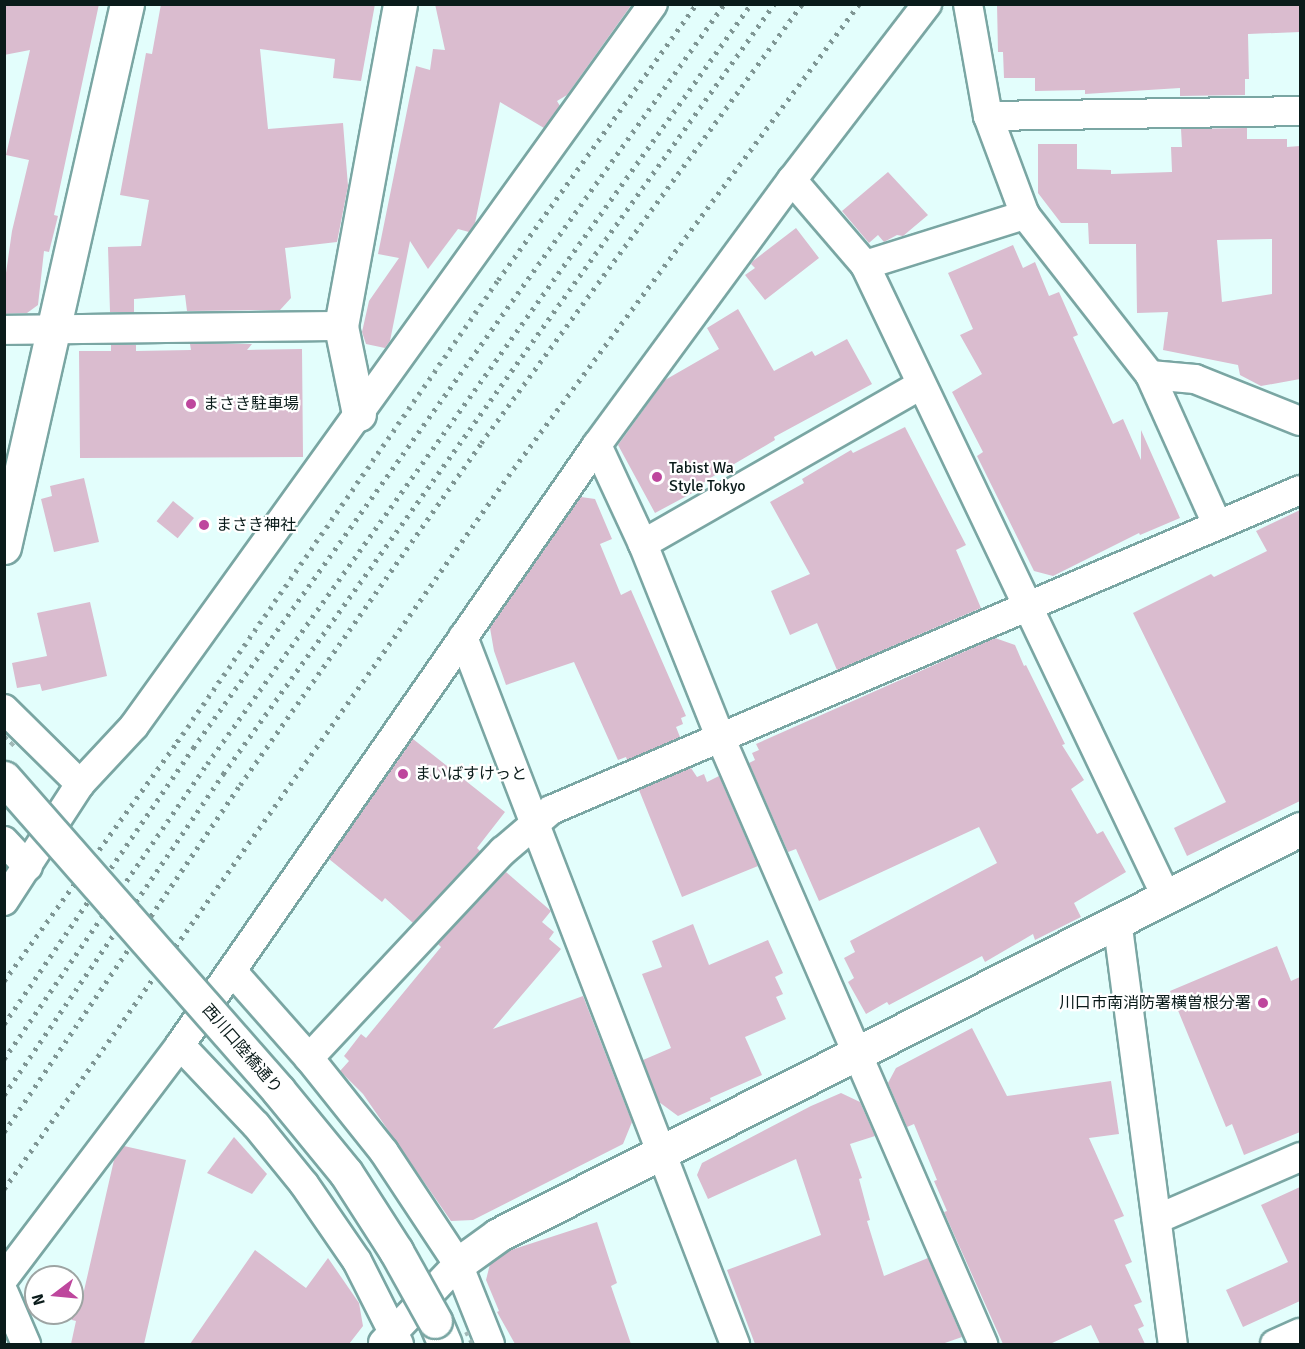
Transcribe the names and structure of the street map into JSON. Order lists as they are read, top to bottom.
{
  "streets": {
    "street": ["西川口陸橋通り"]
  },
  "places": [
    "まさき駐車場",
    "Tabist Wa Style Tokyo",
    "まさき神社",
    "まいばすけっと",
    "川口市南消防署横曽根分署"
  ],
  "north": "left"
}
